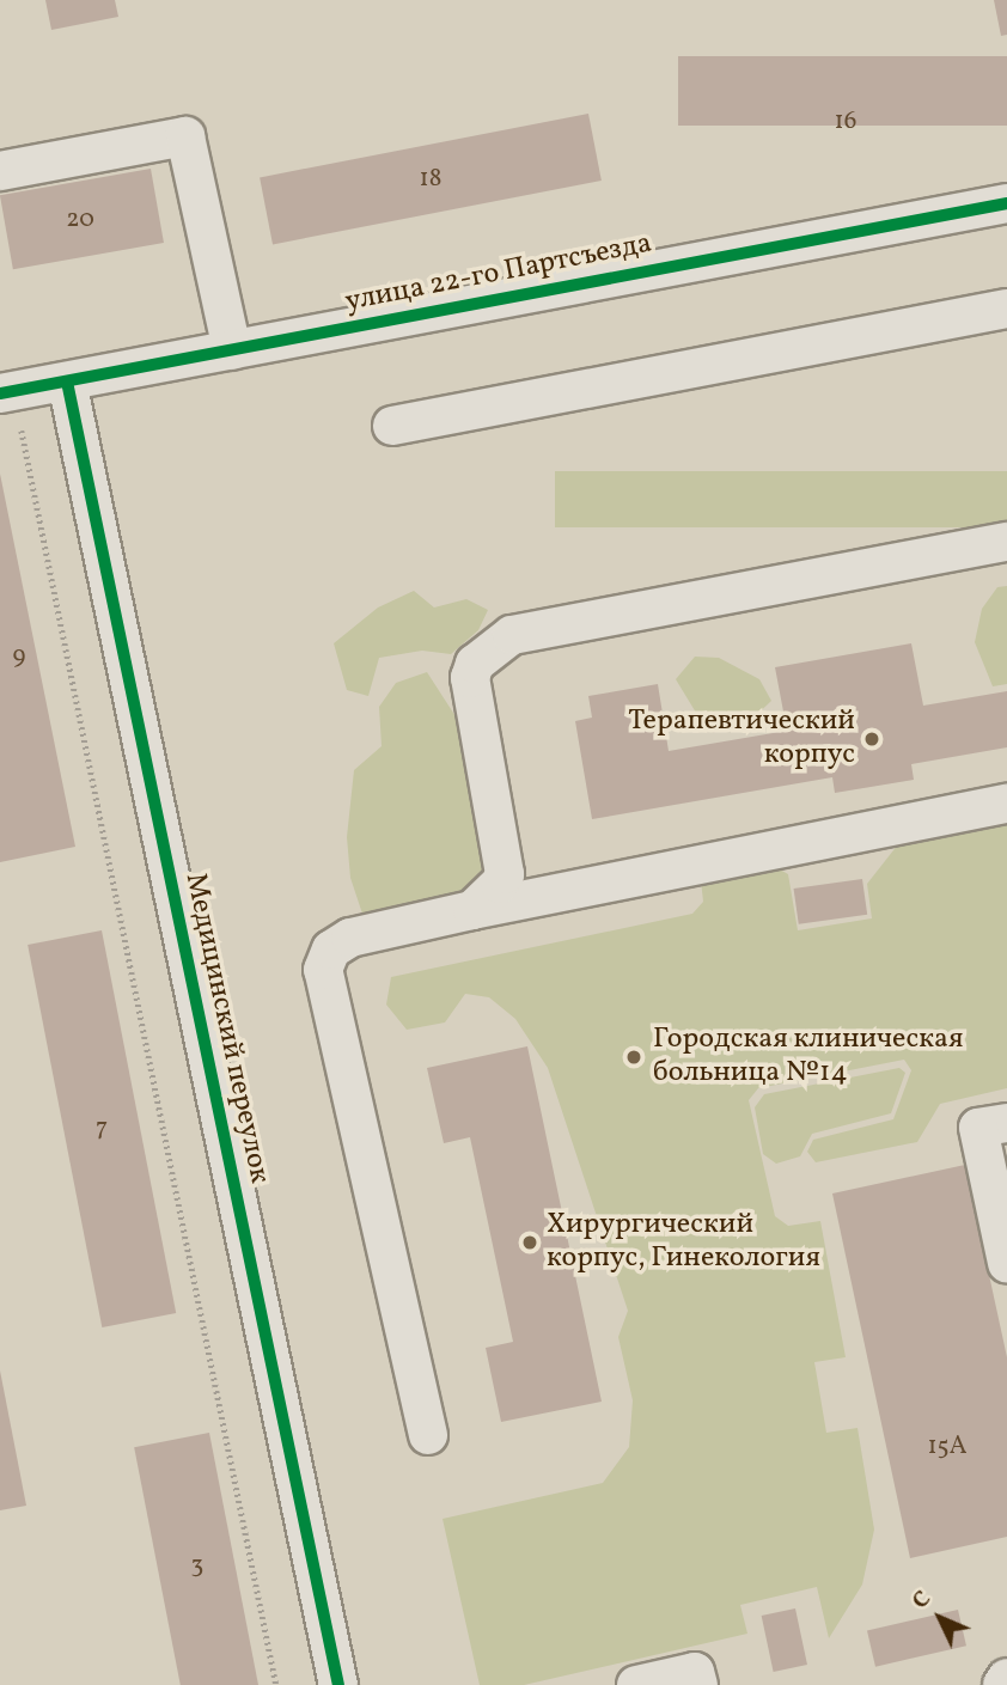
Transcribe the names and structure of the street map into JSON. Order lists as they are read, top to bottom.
{
  "streets": {
    "street": ["улица 22-го Партсъезда", "Медицинский переулок"]
  },
  "crossings": [
    ["улица 22-го Партсъезда", "Медицинский переулок"]
  ],
  "places": ["Терапевтический корпус", "Городская клиническая больница №14", "Хирургический корпус, Гинекология"],
  "house_numbers": [
    "16",
    "18",
    "20",
    "9",
    "7",
    "15А",
    "3"
  ],
  "north": "top left"
}
